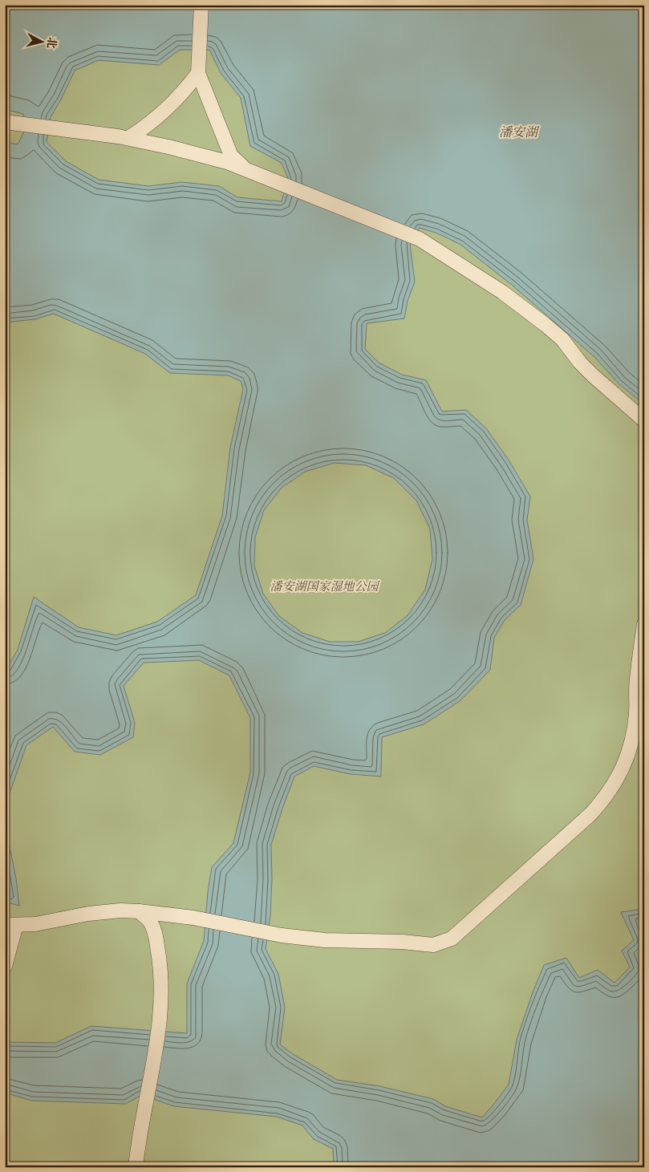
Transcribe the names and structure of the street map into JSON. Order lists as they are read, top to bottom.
{
  "water": ["潘安湖"],
  "parks": ["潘安湖国家湿地公园"],
  "north": "right"
}
